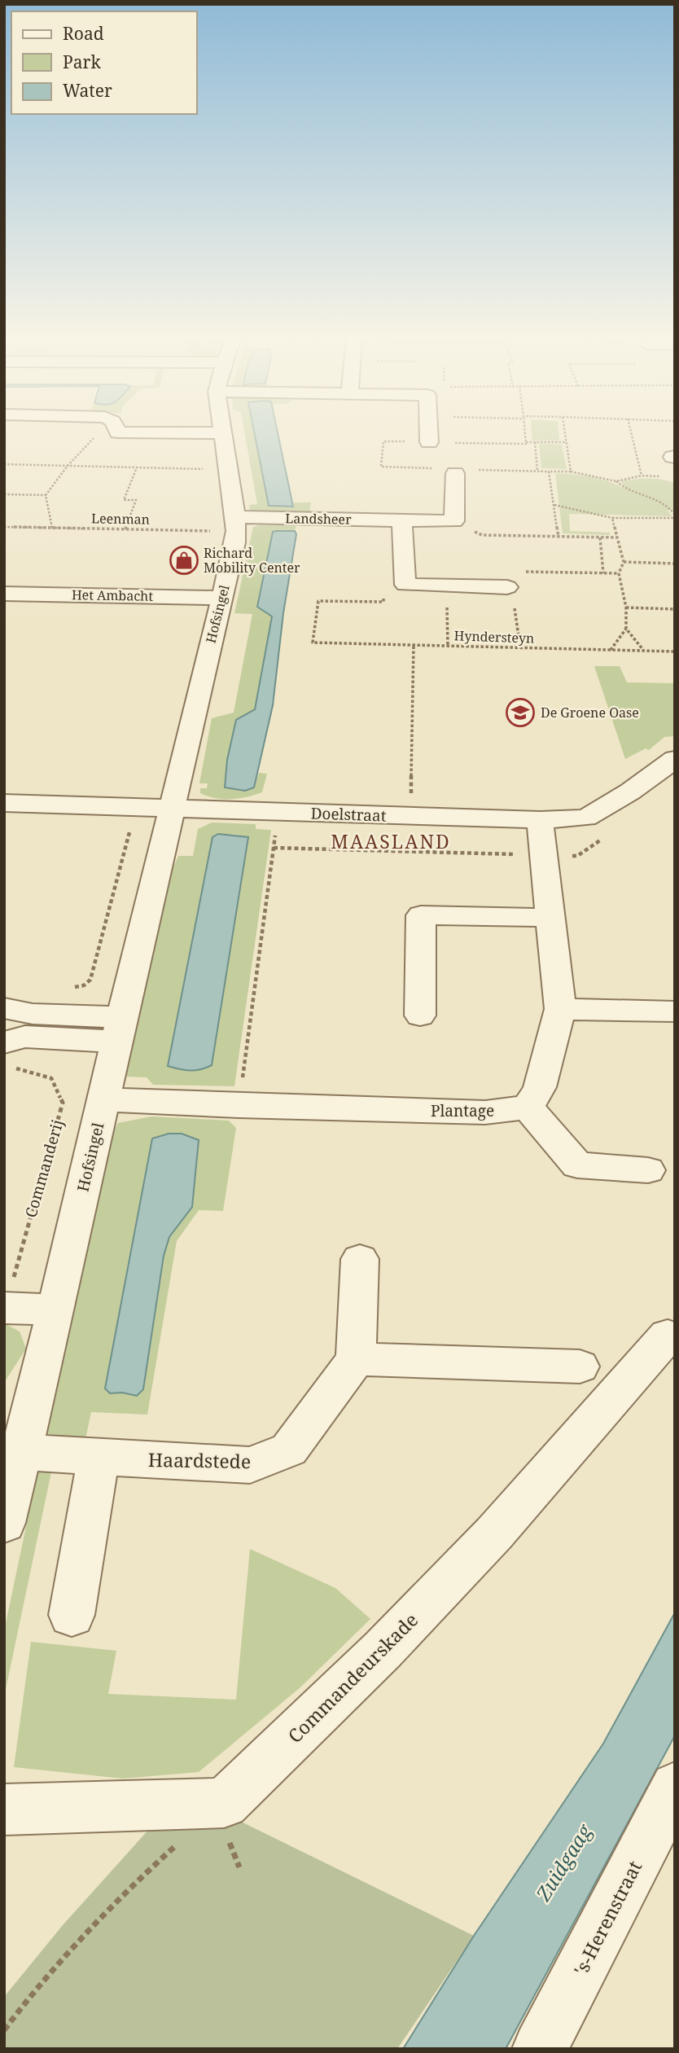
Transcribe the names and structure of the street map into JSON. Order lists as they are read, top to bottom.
{
  "streets": {
    "street": [
      "Landsheer",
      "Het Ambacht",
      "Hofsingel",
      "Doelstraat",
      "Plantage",
      "Haardstede",
      "Commandeurskade",
      "'s-Herenstraat"
    ],
    "path": ["Leenman", "Hyndersteyn", "Commanderij"]
  },
  "crossings": [
    ["Leenman", "Landsheer"],
    ["Leenman", "Hofsingel"],
    ["Landsheer", "Hofsingel"],
    ["Het Ambacht", "Hofsingel"],
    ["Hofsingel", "Doelstraat"],
    ["Hofsingel", "Plantage"],
    ["Hofsingel", "Haardstede"]
  ],
  "districts": ["MAASLAND"],
  "water": ["Zuidgaag"],
  "places": {
    "shop": ["Richard Mobility Center"],
    "school or university": ["De Groene Oase"]
  },
  "legend": ["Road", "Park", "Water"]
}
